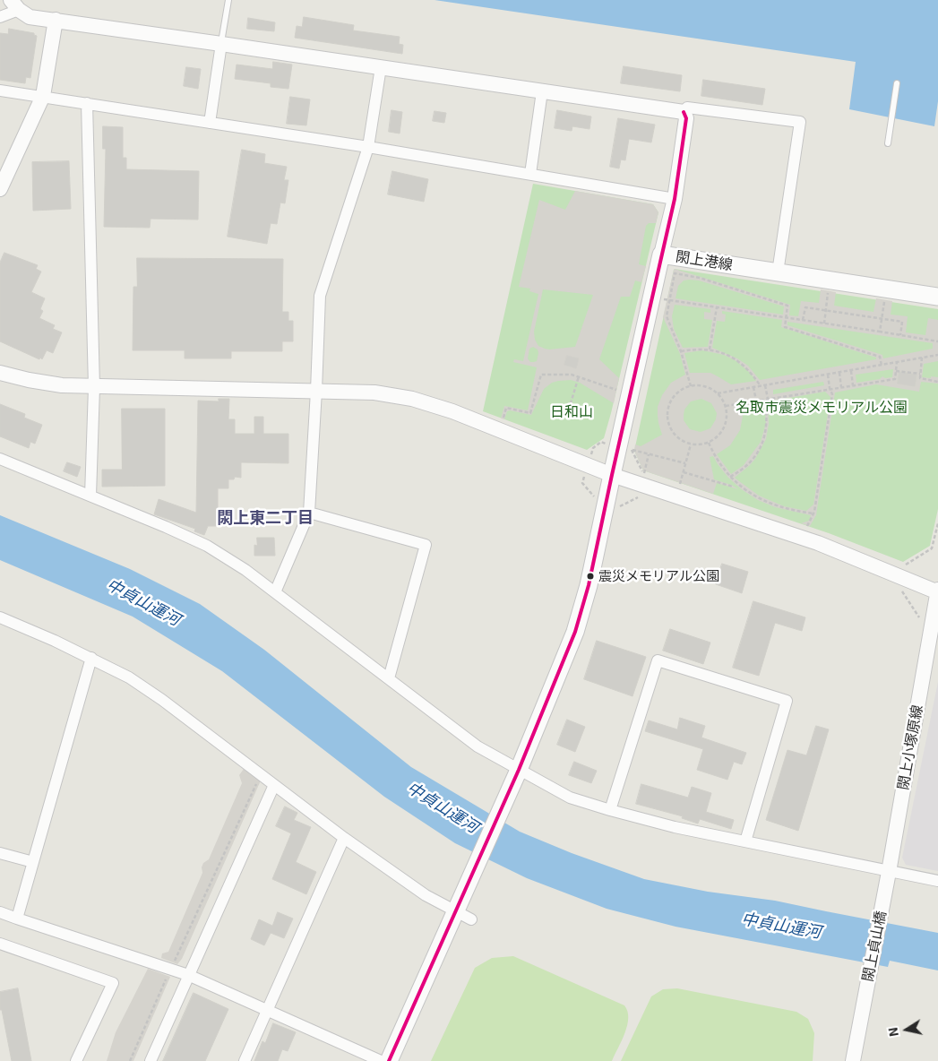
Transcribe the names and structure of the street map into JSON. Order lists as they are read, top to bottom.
{
  "streets": {
    "main road": ["閖上港線"],
    "street": ["閖上小塚原線", "閖上貞山橋"]
  },
  "crossings": [
    ["閖上小塚原線", "閖上貞山橋"]
  ],
  "districts": ["閖上東二丁目"],
  "water": ["中貞山運河"],
  "parks": ["名取市震災メモリアル公園", "日和山"],
  "places": ["震災メモリアル公園"],
  "north": "left"
}
